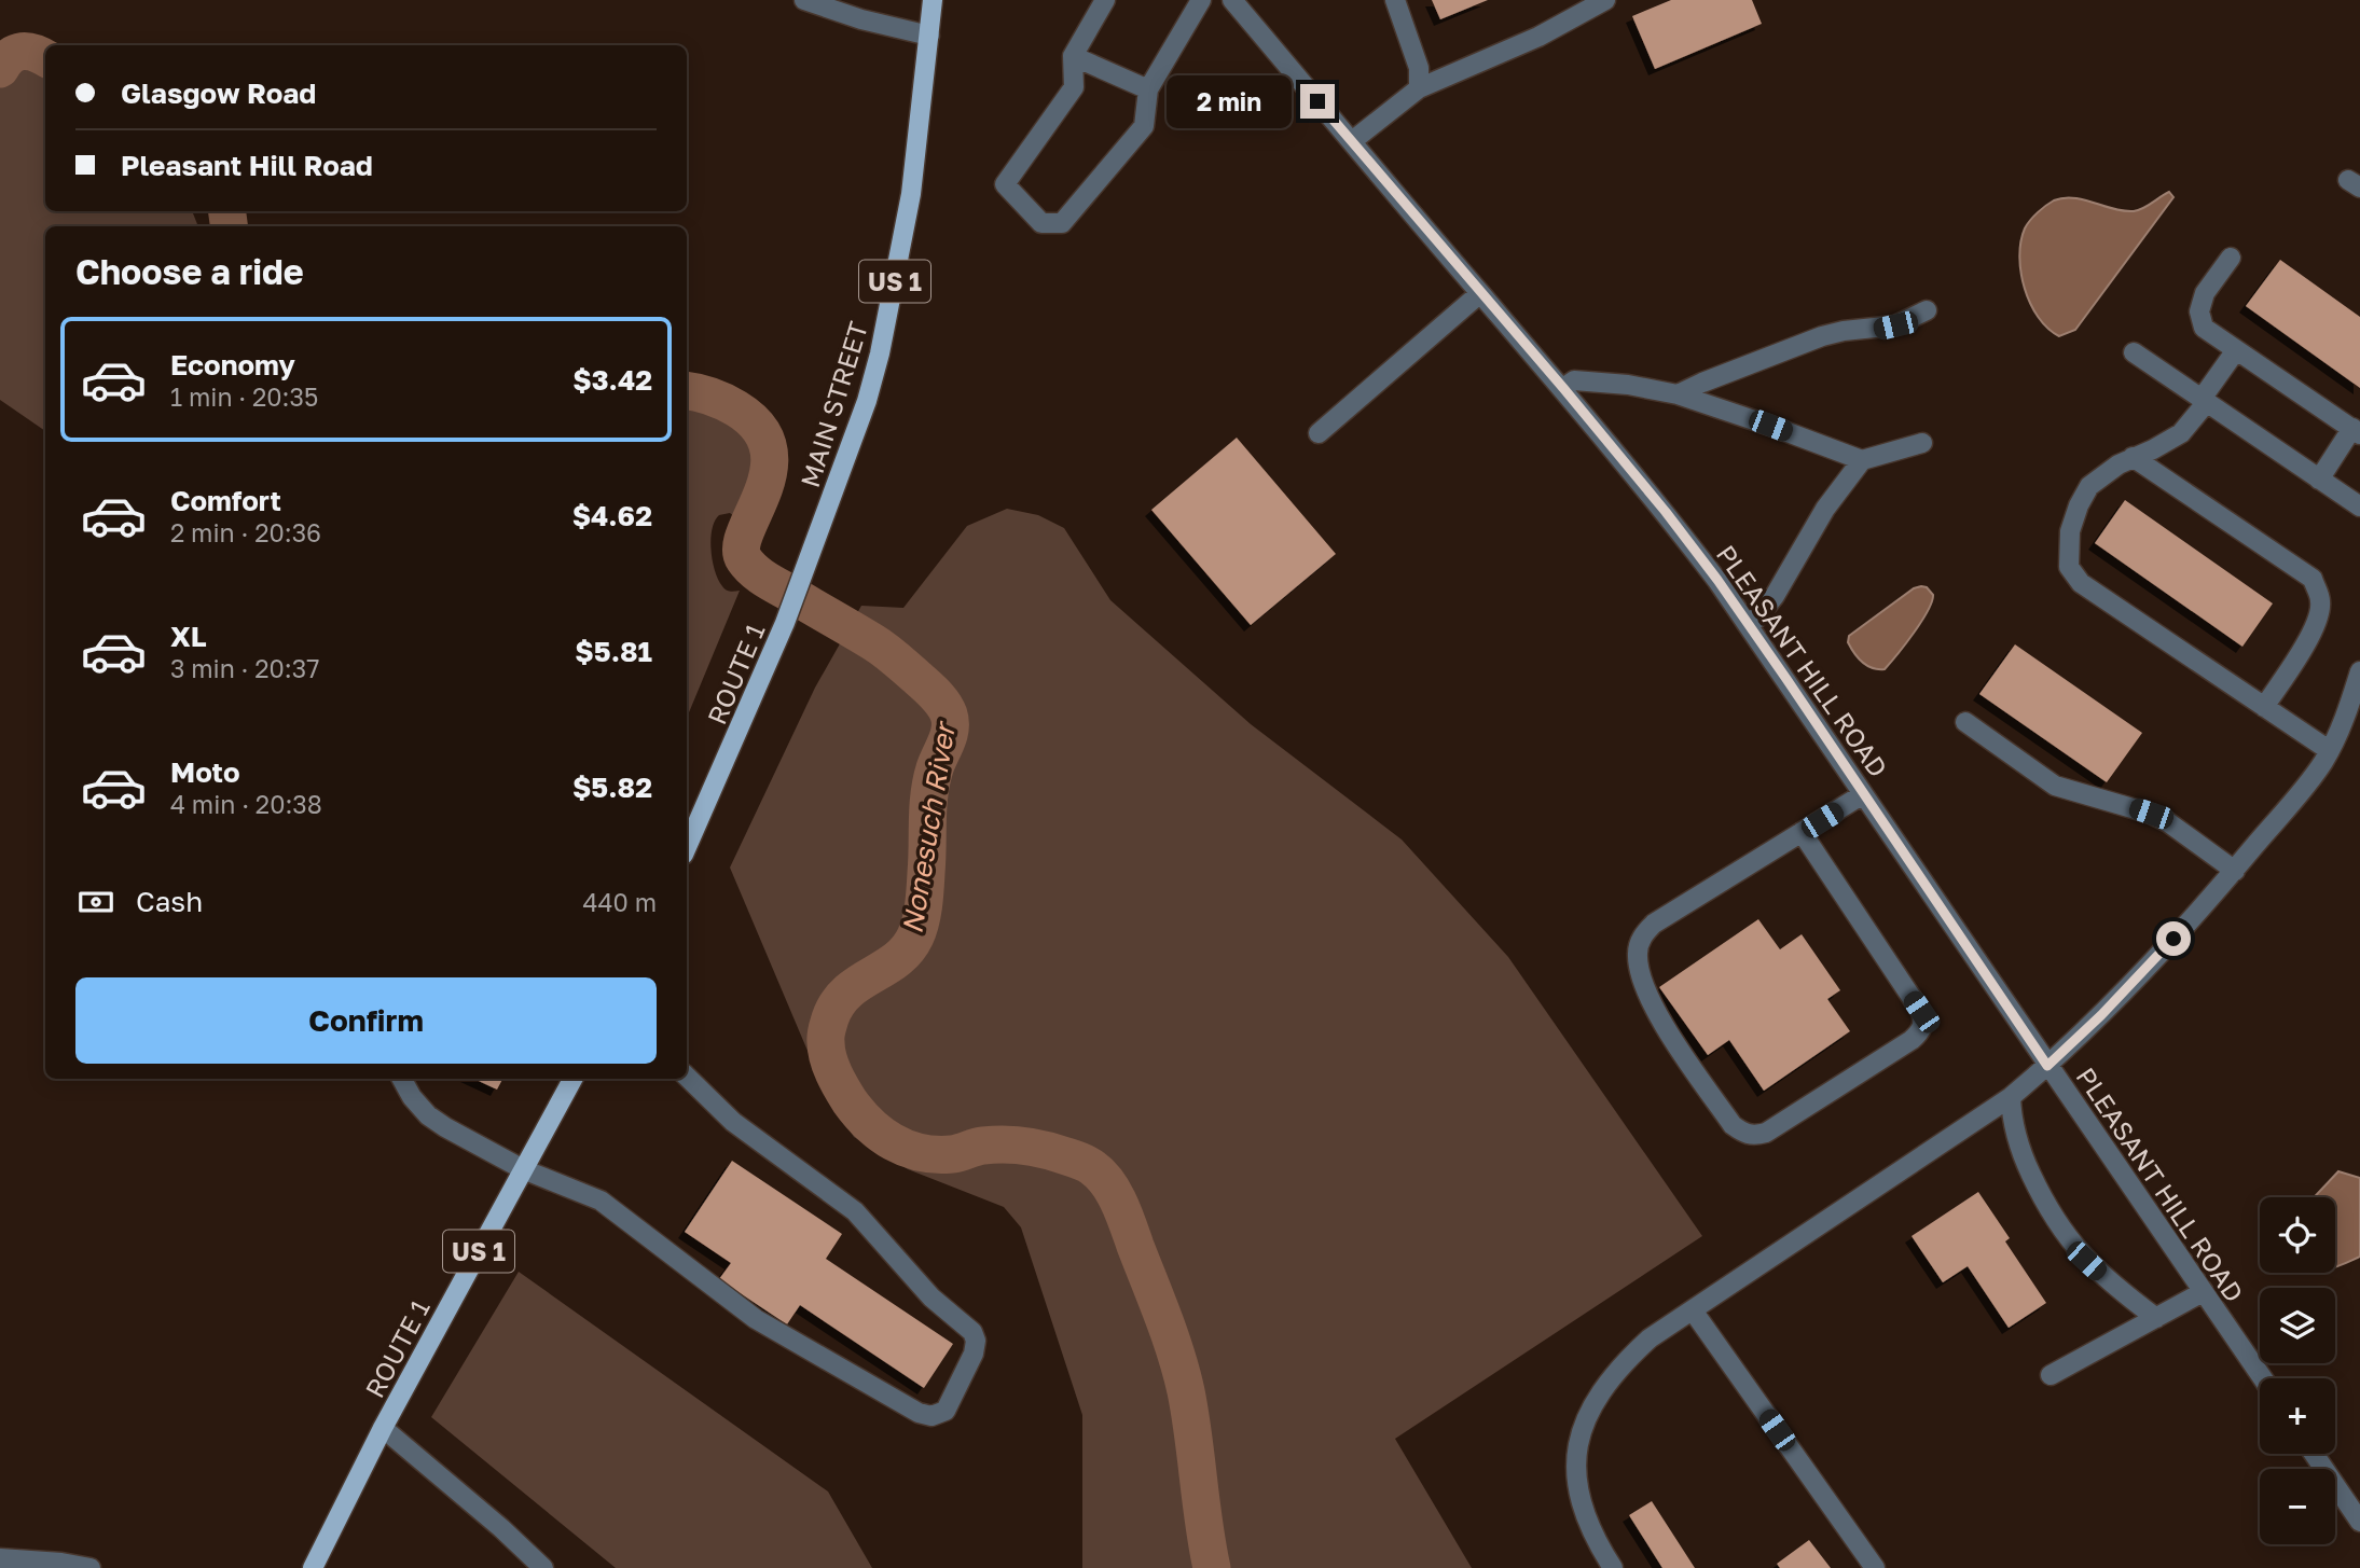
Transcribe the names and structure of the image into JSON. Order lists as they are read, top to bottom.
{
  "streets": {
    "main road": ["US 1", "MAIN STREET", "ROUTE 1"],
    "street": ["PLEASANT HILL ROAD"]
  },
  "crossings": [
    ["MAIN STREET", "ROUTE 1"]
  ],
  "water": ["Nonesuch River"],
  "page": {
    "banner": ["Glasgow Road", "Pleasant Hill Road"],
    "bubble": "2 min",
    "heading": "Choose a ride",
    "list": [
      {
        "name": "Economy",
        "note": "1 min · 20:35",
        "value": "$3.42"
      },
      {
        "name": "Comfort",
        "note": "2 min · 20:36",
        "value": "$4.62"
      },
      {
        "name": "XL",
        "note": "3 min · 20:37",
        "value": "$5.81"
      },
      {
        "name": "Moto",
        "note": "4 min · 20:38",
        "value": "$5.82"
      }
    ],
    "pay": ["Cash", "440 m"],
    "buttons": "Confirm",
    "map_buttons": ["+", "−"]
  }
}
